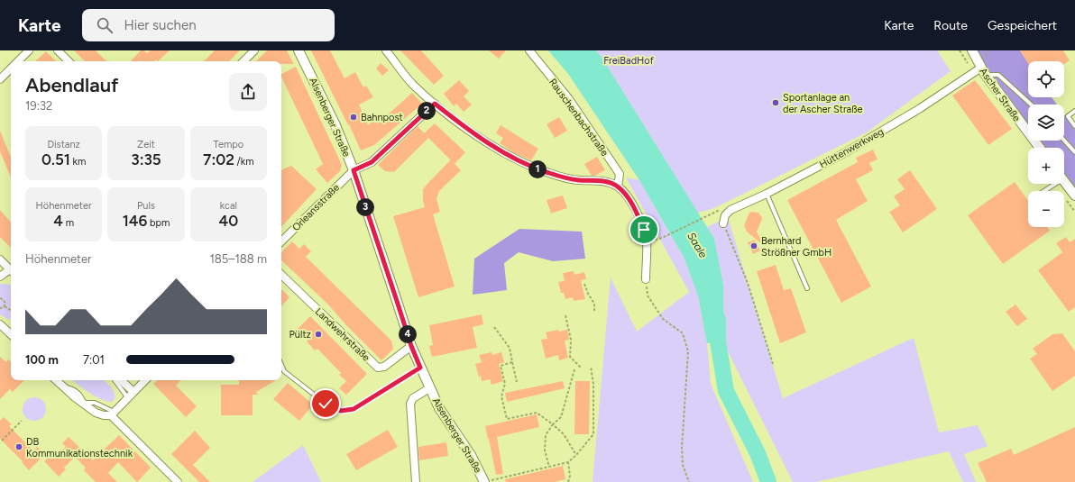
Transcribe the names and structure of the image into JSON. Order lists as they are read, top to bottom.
{
  "streets": {
    "street": [
      "Ascher Straße",
      "Alsenberger Straße",
      "Rauschenbachstraße",
      "Hüttenwerkweg",
      "Orleansstraße",
      "Landwehrstraße"
    ]
  },
  "crossings": [
    ["Ascher Straße", "Hüttenwerkweg"],
    ["Alsenberger Straße", "Orleansstraße"],
    ["Alsenberger Straße", "Landwehrstraße"]
  ],
  "water": ["Saale"],
  "parks": ["FreiBadHof"],
  "places": [
    "Sportanlage an der Ascher Straße",
    "Bahnpost",
    "Bernhard Strößner GmbH",
    "Pültz",
    "DB Kommunikationstechnik"
  ],
  "page": {
    "header": "Karte",
    "search": "Hier suchen",
    "nav": ["Karte", "Route", "Gespeichert"],
    "map_buttons": ["+", "−"],
    "heading": ["Abendlauf", "19:32"],
    "pins": [
      "2",
      "1",
      "3",
      "4"
    ],
    "stats": [
      ["Distanz", "0.51 km"],
      ["Zeit", "3:35"],
      ["Tempo", "7:02 /km"],
      ["Höhenmeter", "4 m"],
      ["Puls", "146 bpm"],
      ["kcal", "40"]
    ],
    "chart": ["Höhenmeter", "185–188 m"],
    "list": [
      {
        "name": "100 m",
        "note": "7:01"
      }
    ]
  }
}
